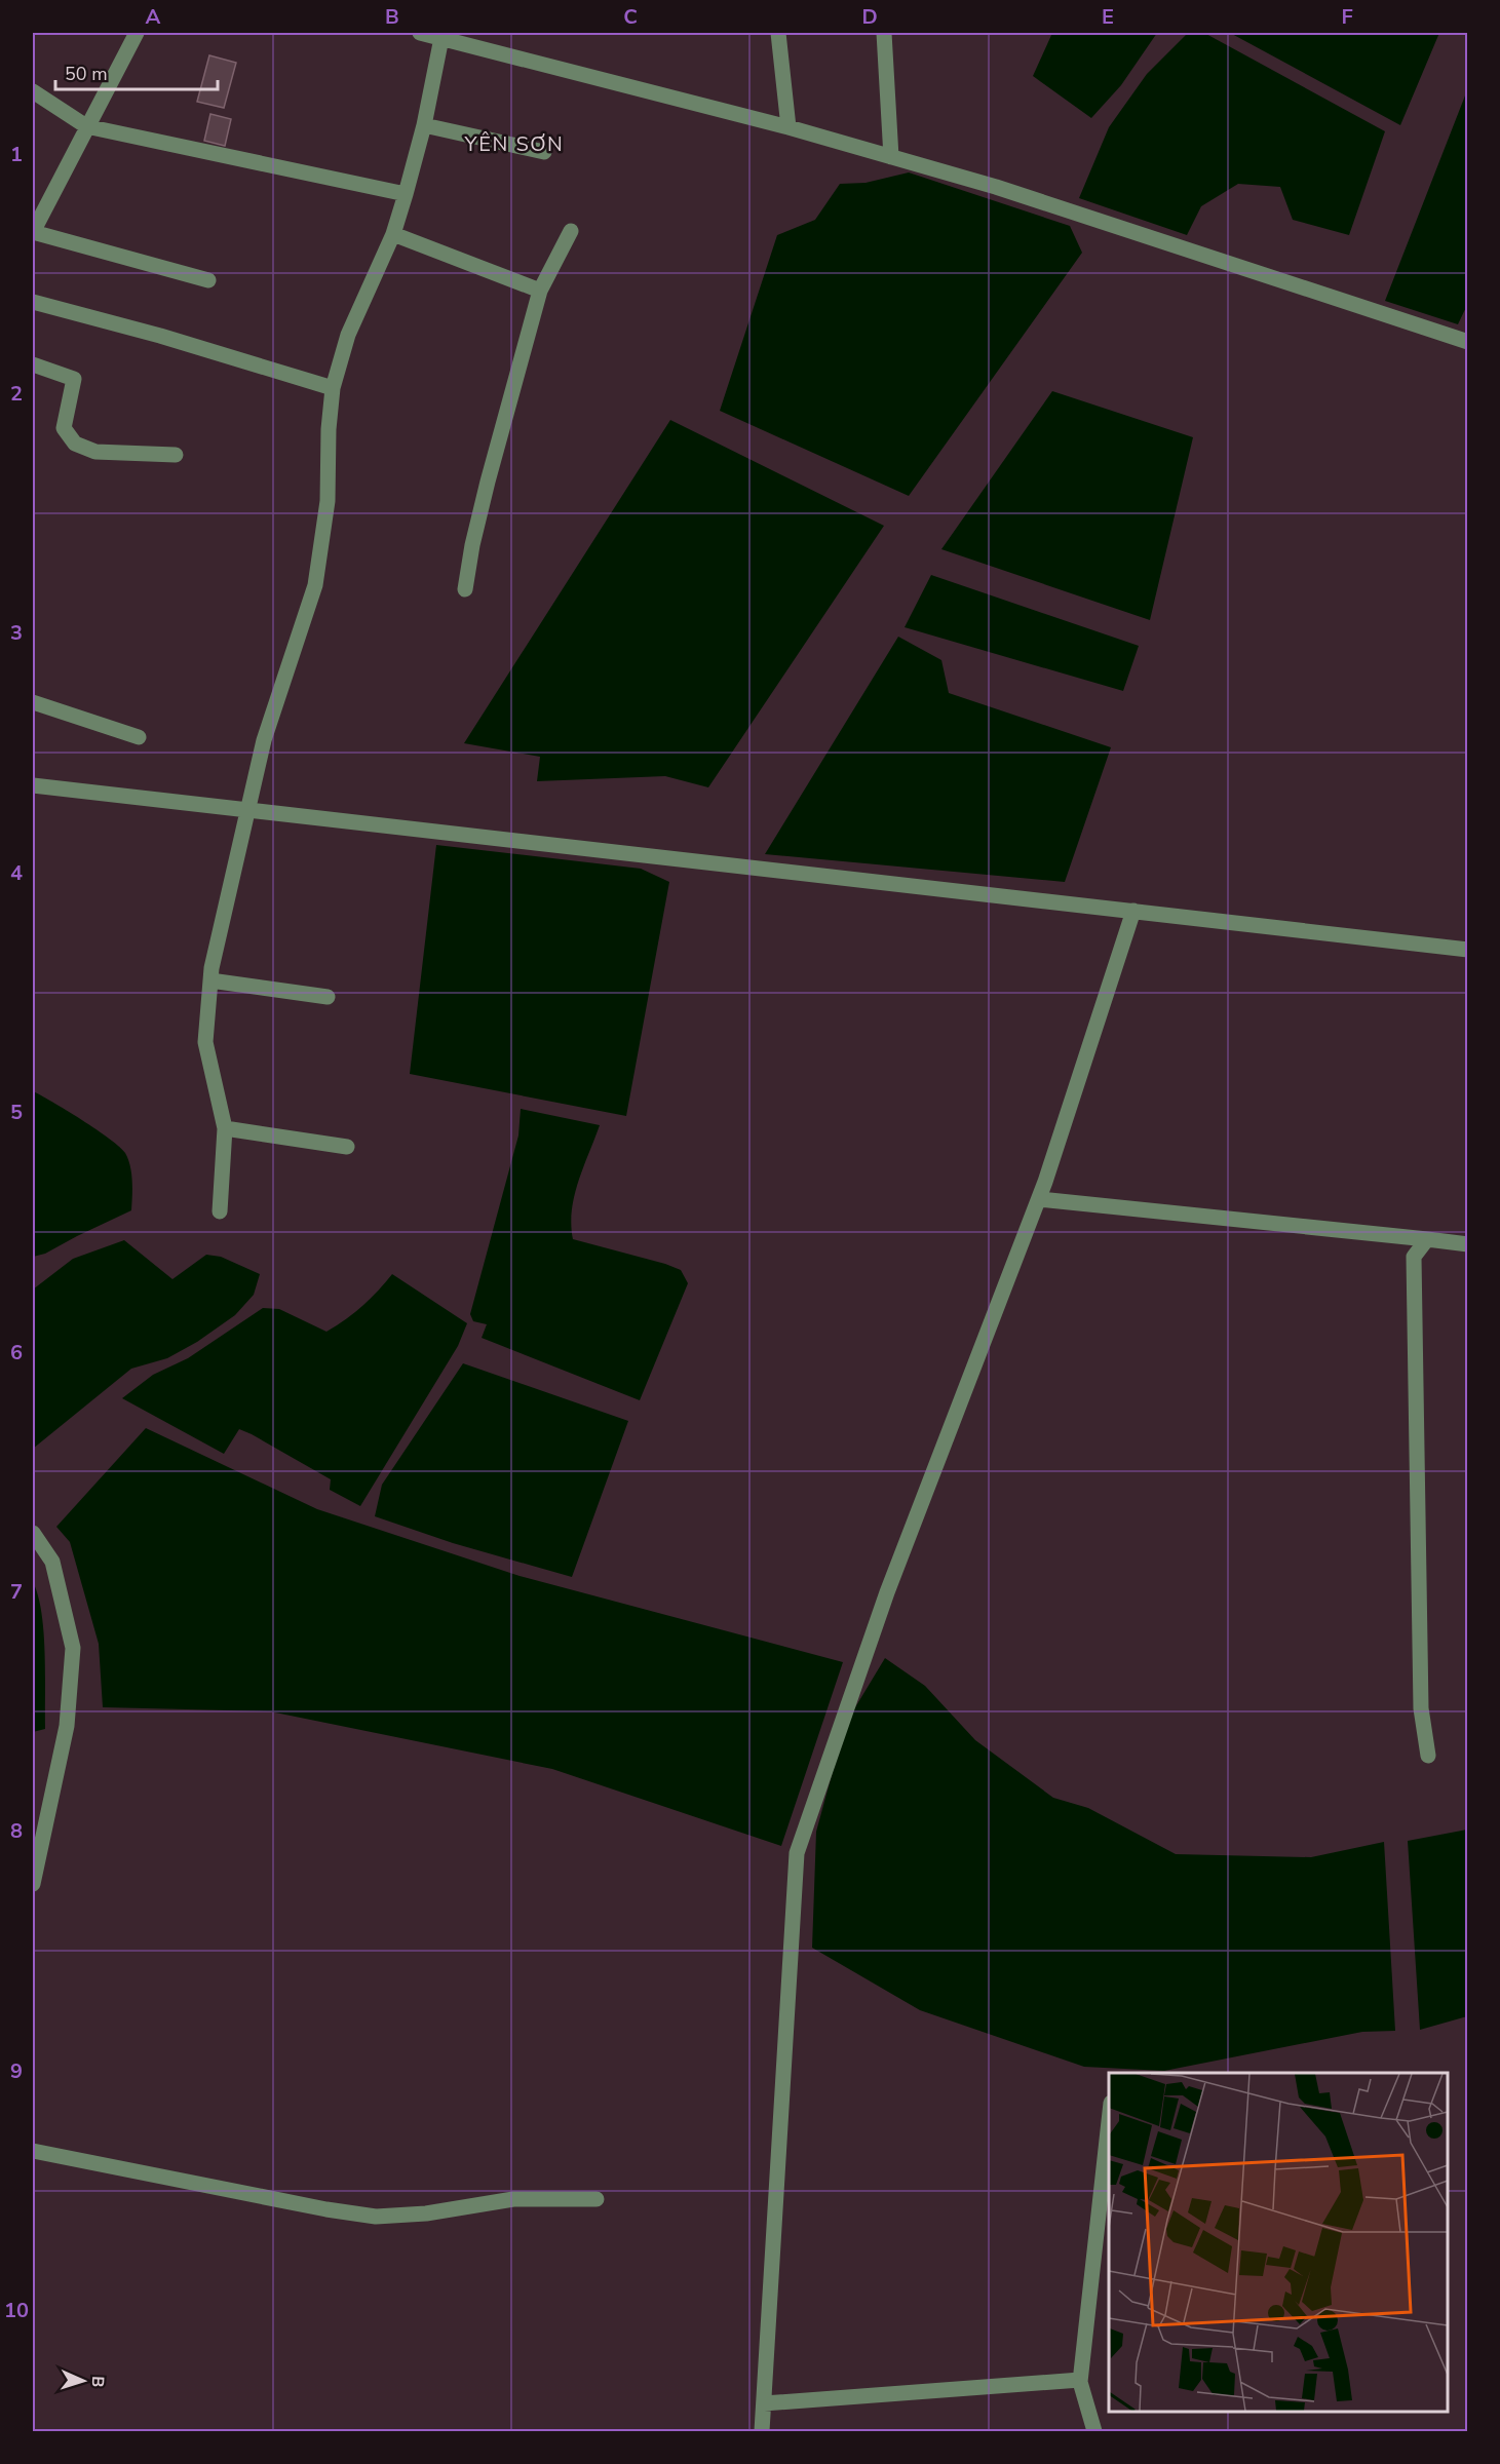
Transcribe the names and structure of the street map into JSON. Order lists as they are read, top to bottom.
{
  "districts": ["YÊN SƠN"],
  "scale_bar": "50 m",
  "north": "right",
  "grid": {
    "columns": [
      "A",
      "B",
      "C",
      "D",
      "E",
      "F"
    ],
    "rows": [
      "1",
      "2",
      "3",
      "4",
      "5",
      "6",
      "7",
      "8",
      "9",
      "10"
    ]
  }
}
